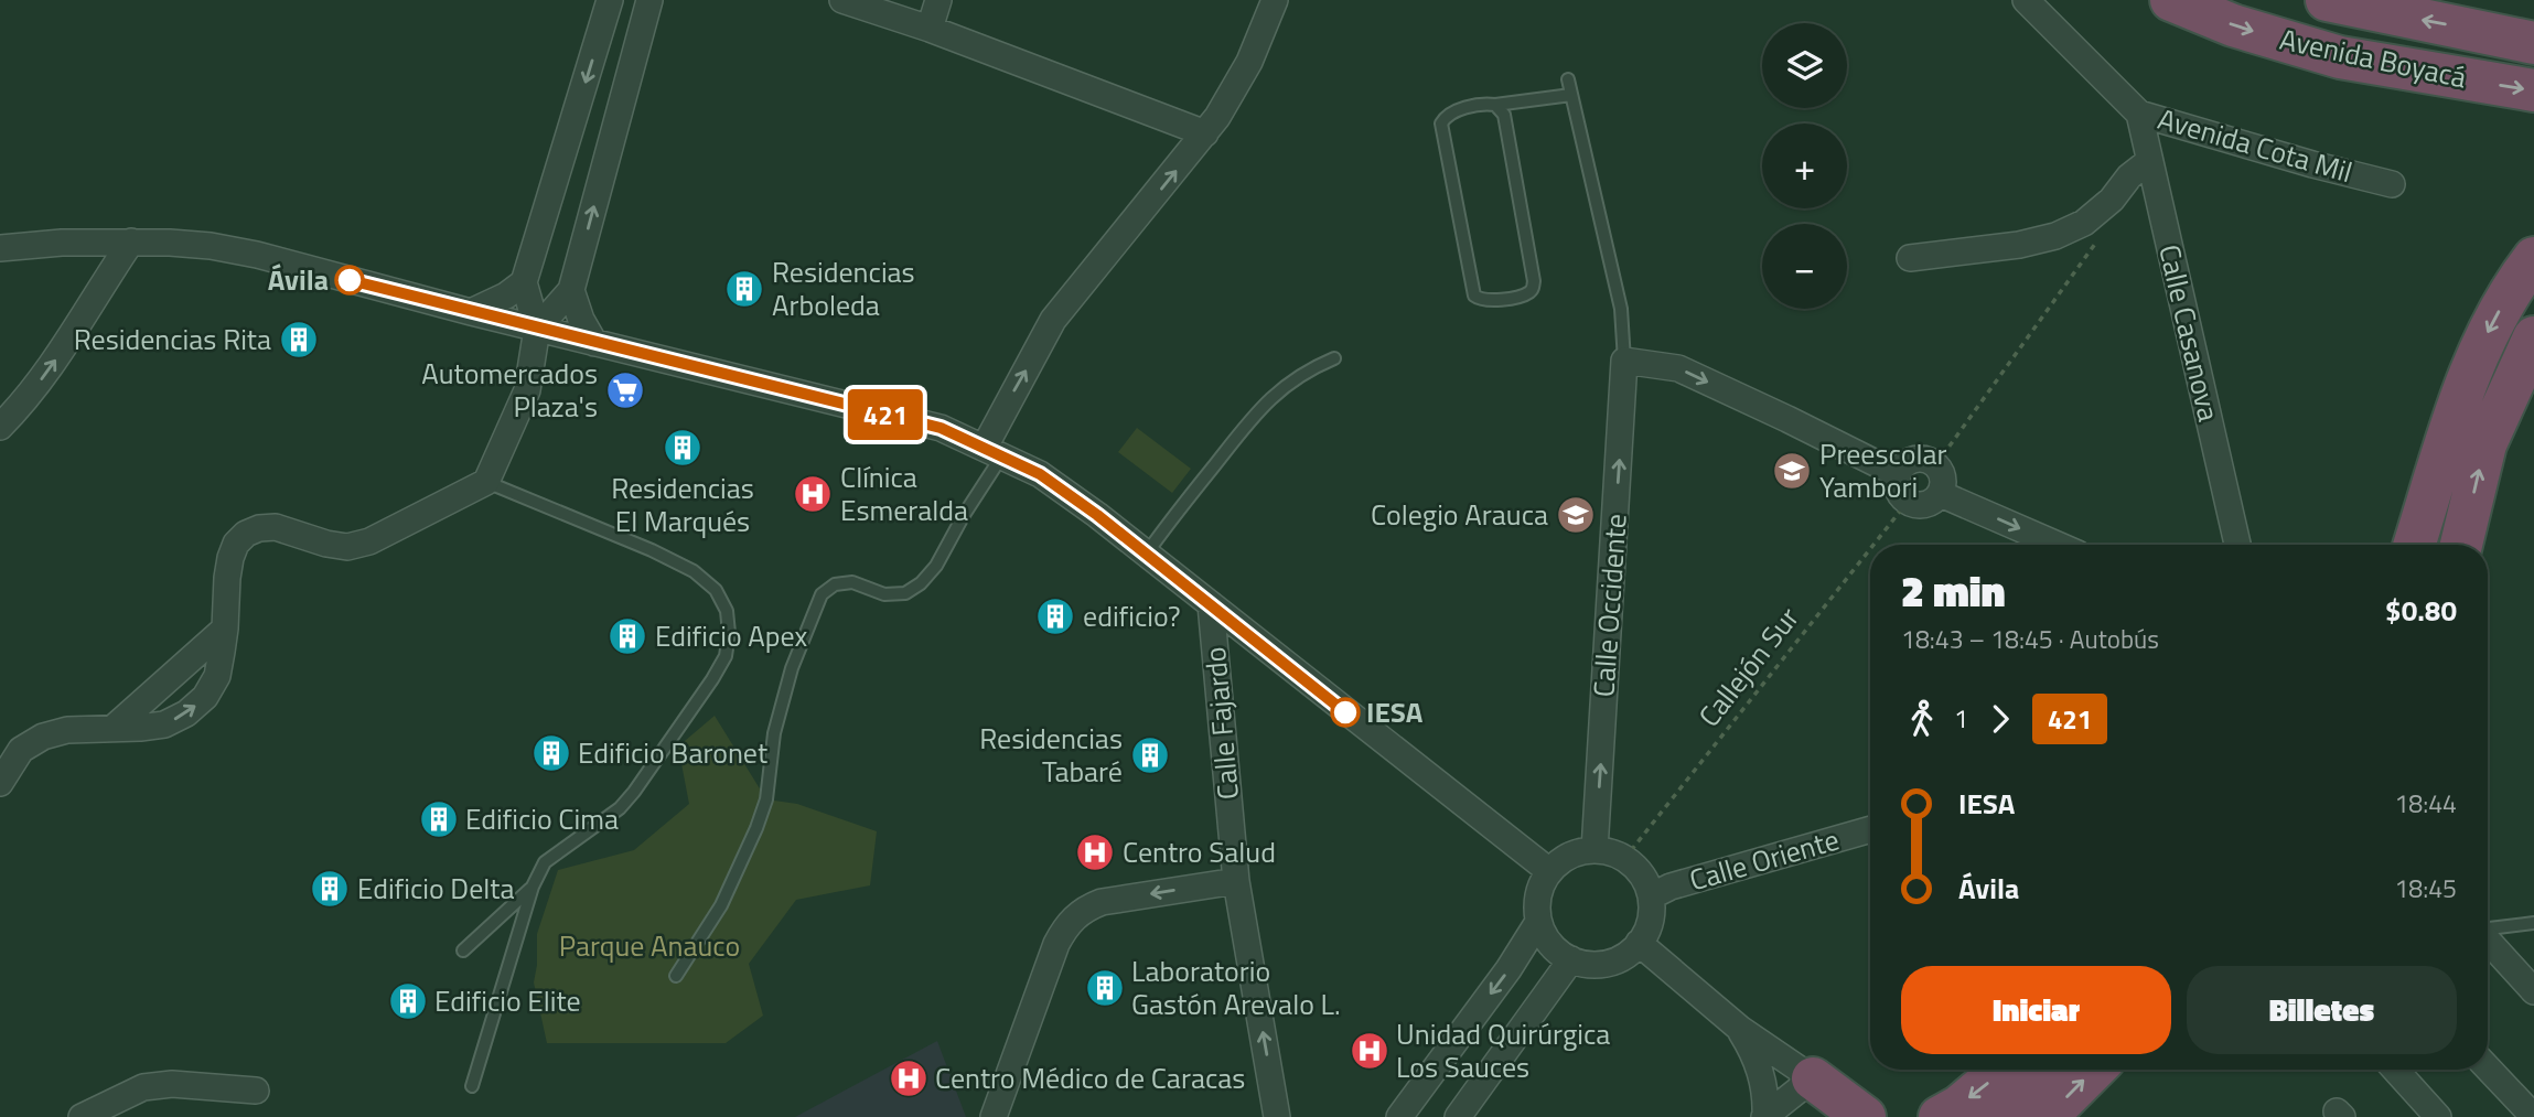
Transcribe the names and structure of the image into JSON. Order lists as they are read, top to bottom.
{
  "streets": {
    "highway": ["Avenida Boyacá"],
    "street": [
      "Avenida Cota Mil",
      "Calle Casanova",
      "Calle Occidente",
      "Calle Fajardo",
      "Calle Oriente"
    ],
    "path": ["Callejón Sur"]
  },
  "crossings": [
    ["Avenida Cota Mil", "Calle Casanova"],
    ["Calle Occidente", "Callejón Sur"],
    ["Calle Occidente", "Calle Oriente"],
    ["Callejón Sur", "Calle Oriente"]
  ],
  "one_way": ["Calle Occidente", "Calle Fajardo"],
  "parks": ["Parque Anauco"],
  "places": {
    "other": ["Ávila", "IESA"],
    "building": [
      "Residencias Arboleda",
      "Residencias Rita",
      "Residencias El Marqués",
      "edificio?",
      "Edificio Apex",
      "Edificio Baronet",
      "Residencias Tabaré",
      "Edificio Cima",
      "Edificio Delta",
      "Laboratorio Gastón Arevalo L.",
      "Edificio Elite"
    ],
    "supermarket": ["Automercados Plaza's"],
    "school or university": ["Preescolar Yambori", "Colegio Arauca"],
    "hospital": [
      "Clínica Esmeralda",
      "Centro Salud",
      "Unidad Quirúrgica Los Sauces",
      "Centro Médico de Caracas"
    ]
  },
  "lines": ["bus line 421"],
  "page": {
    "on_map": "421",
    "map_buttons": ["+", "−"],
    "heading": ["2 min", "18:43 – 18:45 · Autobús", "$0.80"],
    "legs": ["1", "421"],
    "list": [
      {
        "name": "IESA",
        "value": "18:44"
      },
      {
        "name": "Ávila",
        "value": "18:45"
      }
    ],
    "buttons": ["Iniciar", "Billetes"]
  }
}
